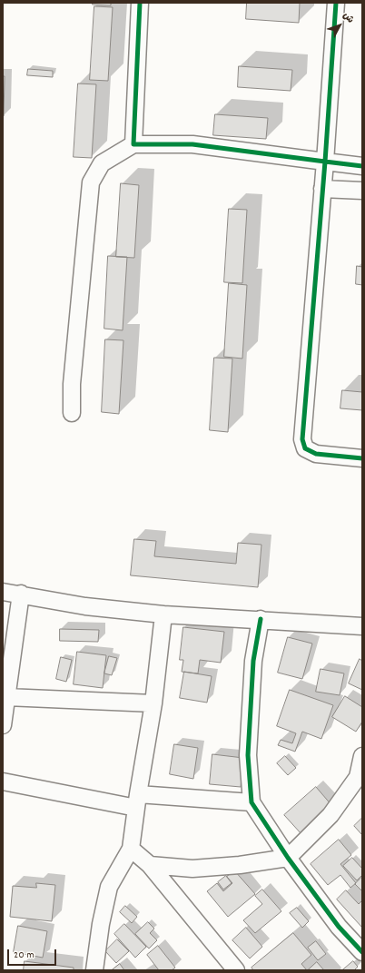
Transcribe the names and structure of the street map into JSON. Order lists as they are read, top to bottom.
{
  "scale_bar": "20 m",
  "north": "top right"
}
